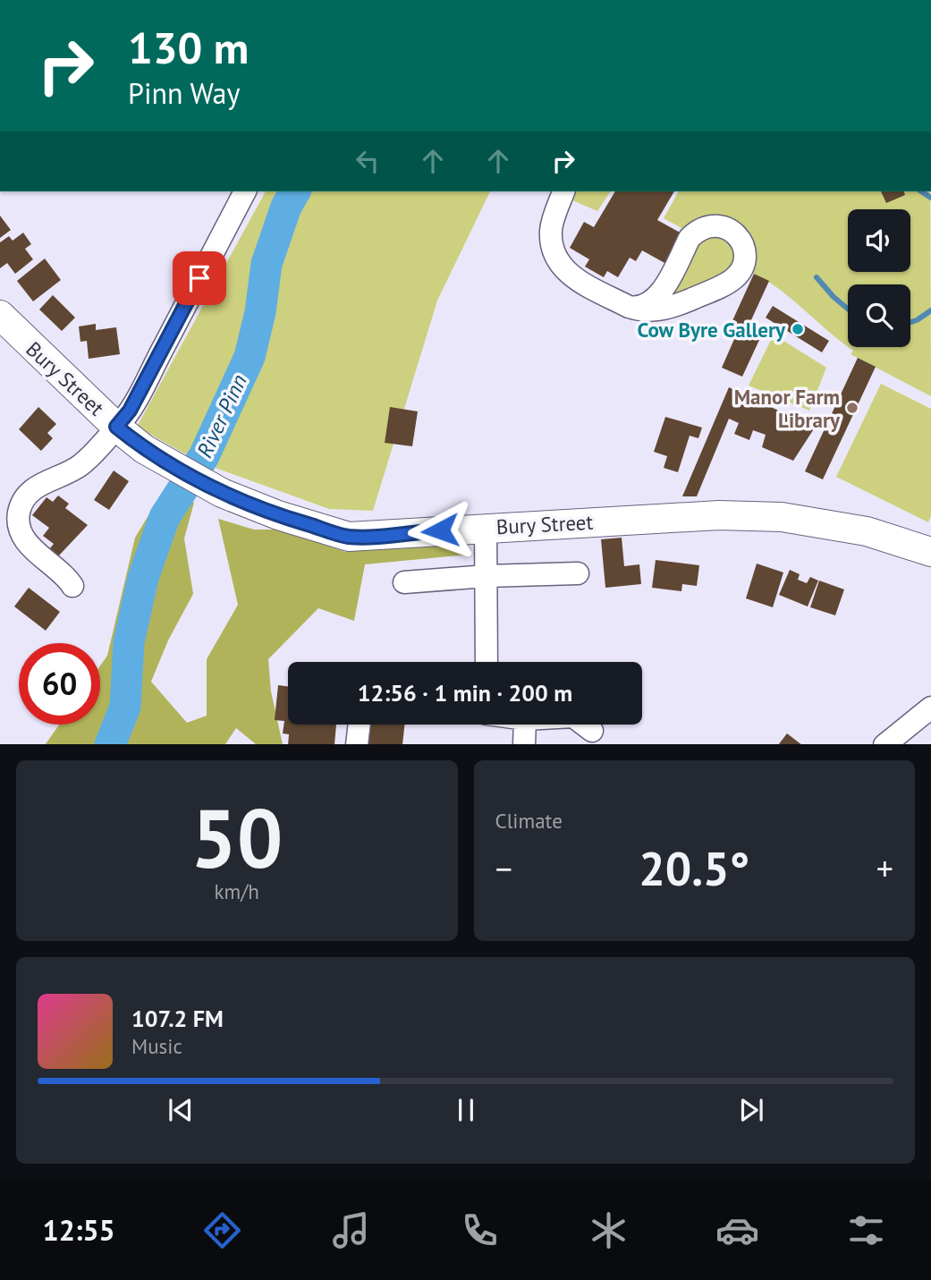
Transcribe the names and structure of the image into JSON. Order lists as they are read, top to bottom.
{
  "streets": {
    "main road": ["Bury Street"]
  },
  "water": ["River Pinn"],
  "places": ["Cow Byre Gallery", "Manor Farm Library"],
  "page": {
    "turn": ["130 m", "Pinn Way"],
    "limit": "60",
    "trip": "12:56 · 1 min · 200 m",
    "tile": [
      ["50", "km/h"],
      "Climate"
    ],
    "heat": ["−", "20.5°", "+"],
    "song": ["107.2 FM", "Music"],
    "tabs": "12:55"
  }
}
